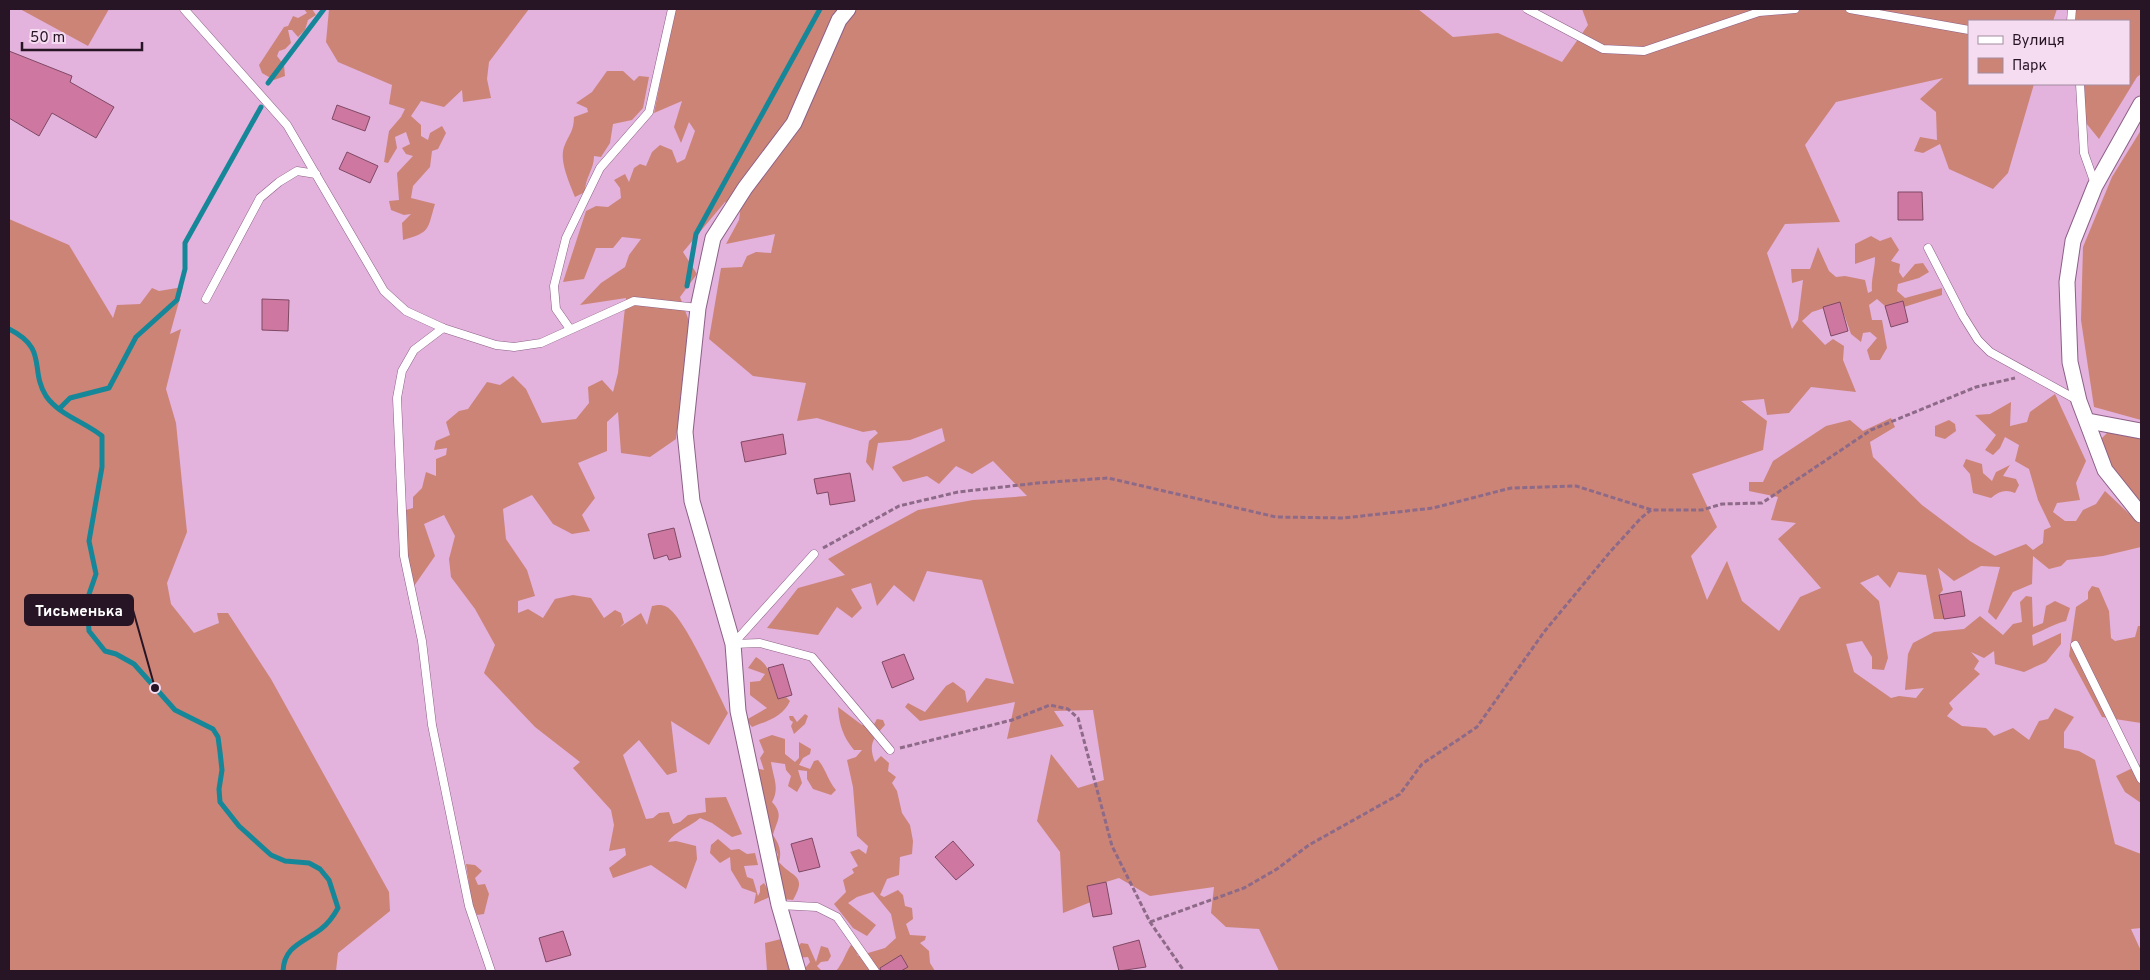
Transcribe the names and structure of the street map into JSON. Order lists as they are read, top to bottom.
{
  "places": ["Тисьменька"],
  "legend": ["Вулиця", "Парк"],
  "scale_bar": "50 m"
}
